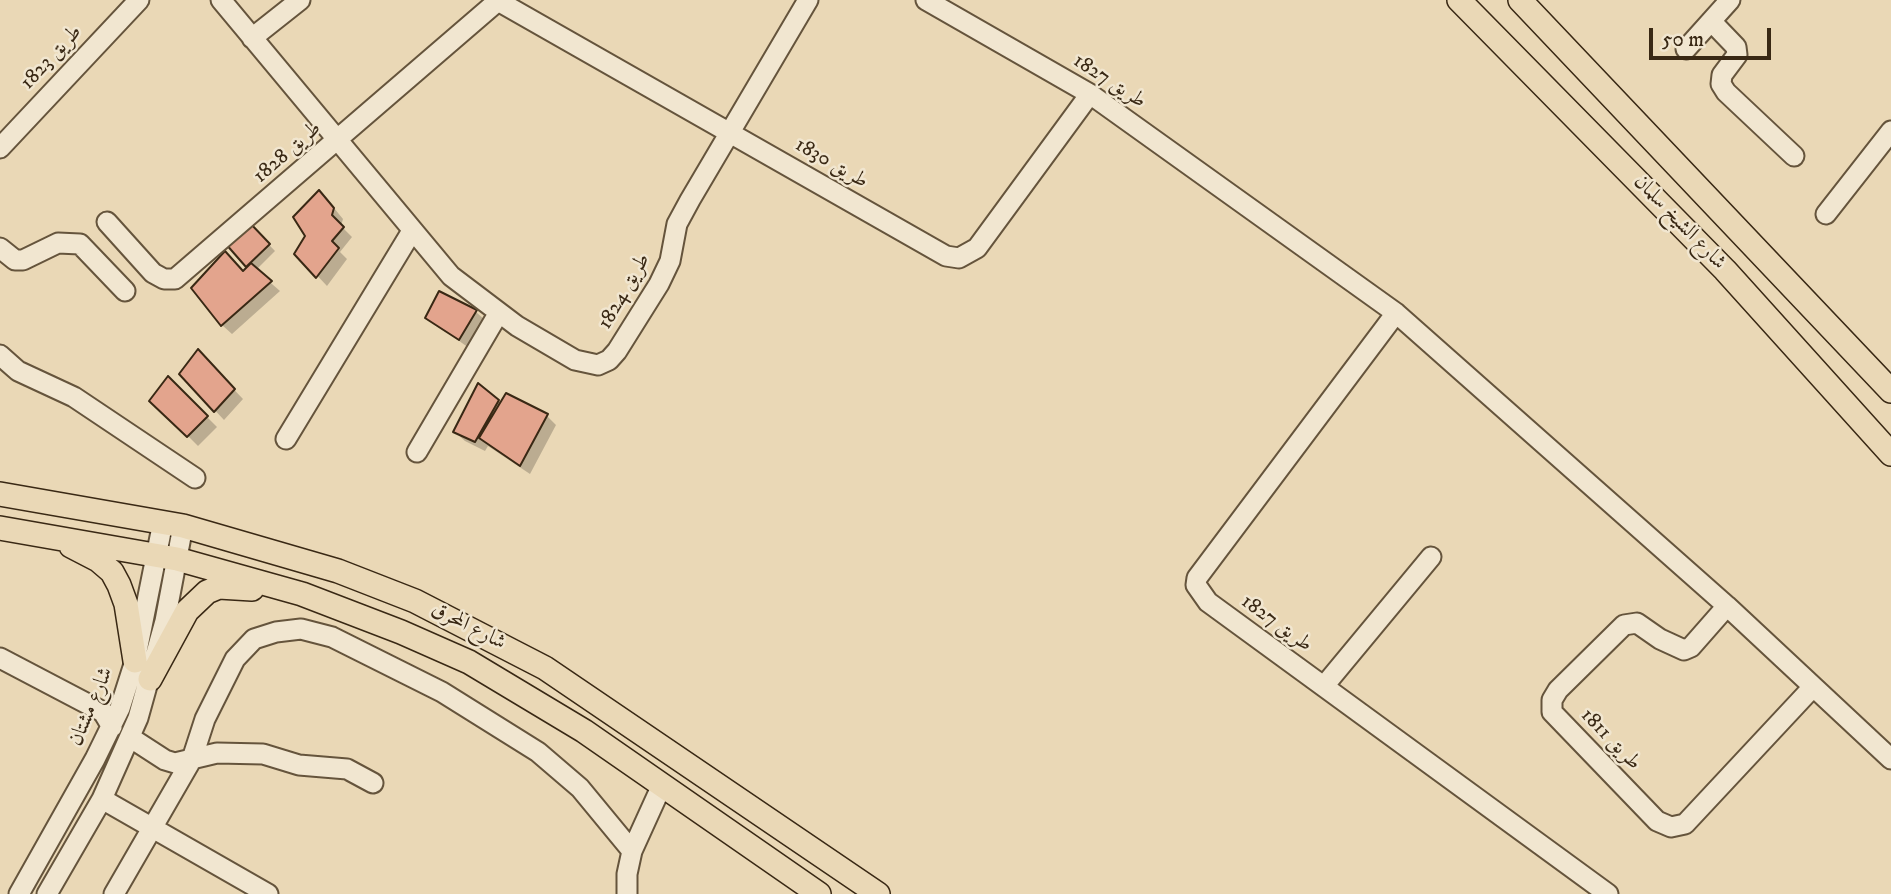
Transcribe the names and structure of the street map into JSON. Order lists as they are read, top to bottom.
{
  "streets": {
    "main road": ["شارع الشيخ سلمان", "شارع المحرق"],
    "street": [
      "طريق 1823",
      "طريق 1827",
      "طريق 1828",
      "طريق 1830",
      "طريق 1824",
      "شارع مشتان",
      "طريق 1811"
    ]
  },
  "crossings": [
    ["طريق 1827", "طريق 1830"],
    ["طريق 1827", "طريق 1811"],
    ["طريق 1828", "طريق 1830"],
    ["طريق 1828", "طريق 1824"],
    ["طريق 1830", "طريق 1824"],
    ["شارع المحرق", "شارع مشتان"]
  ],
  "scale_bar": "50 m"
}
